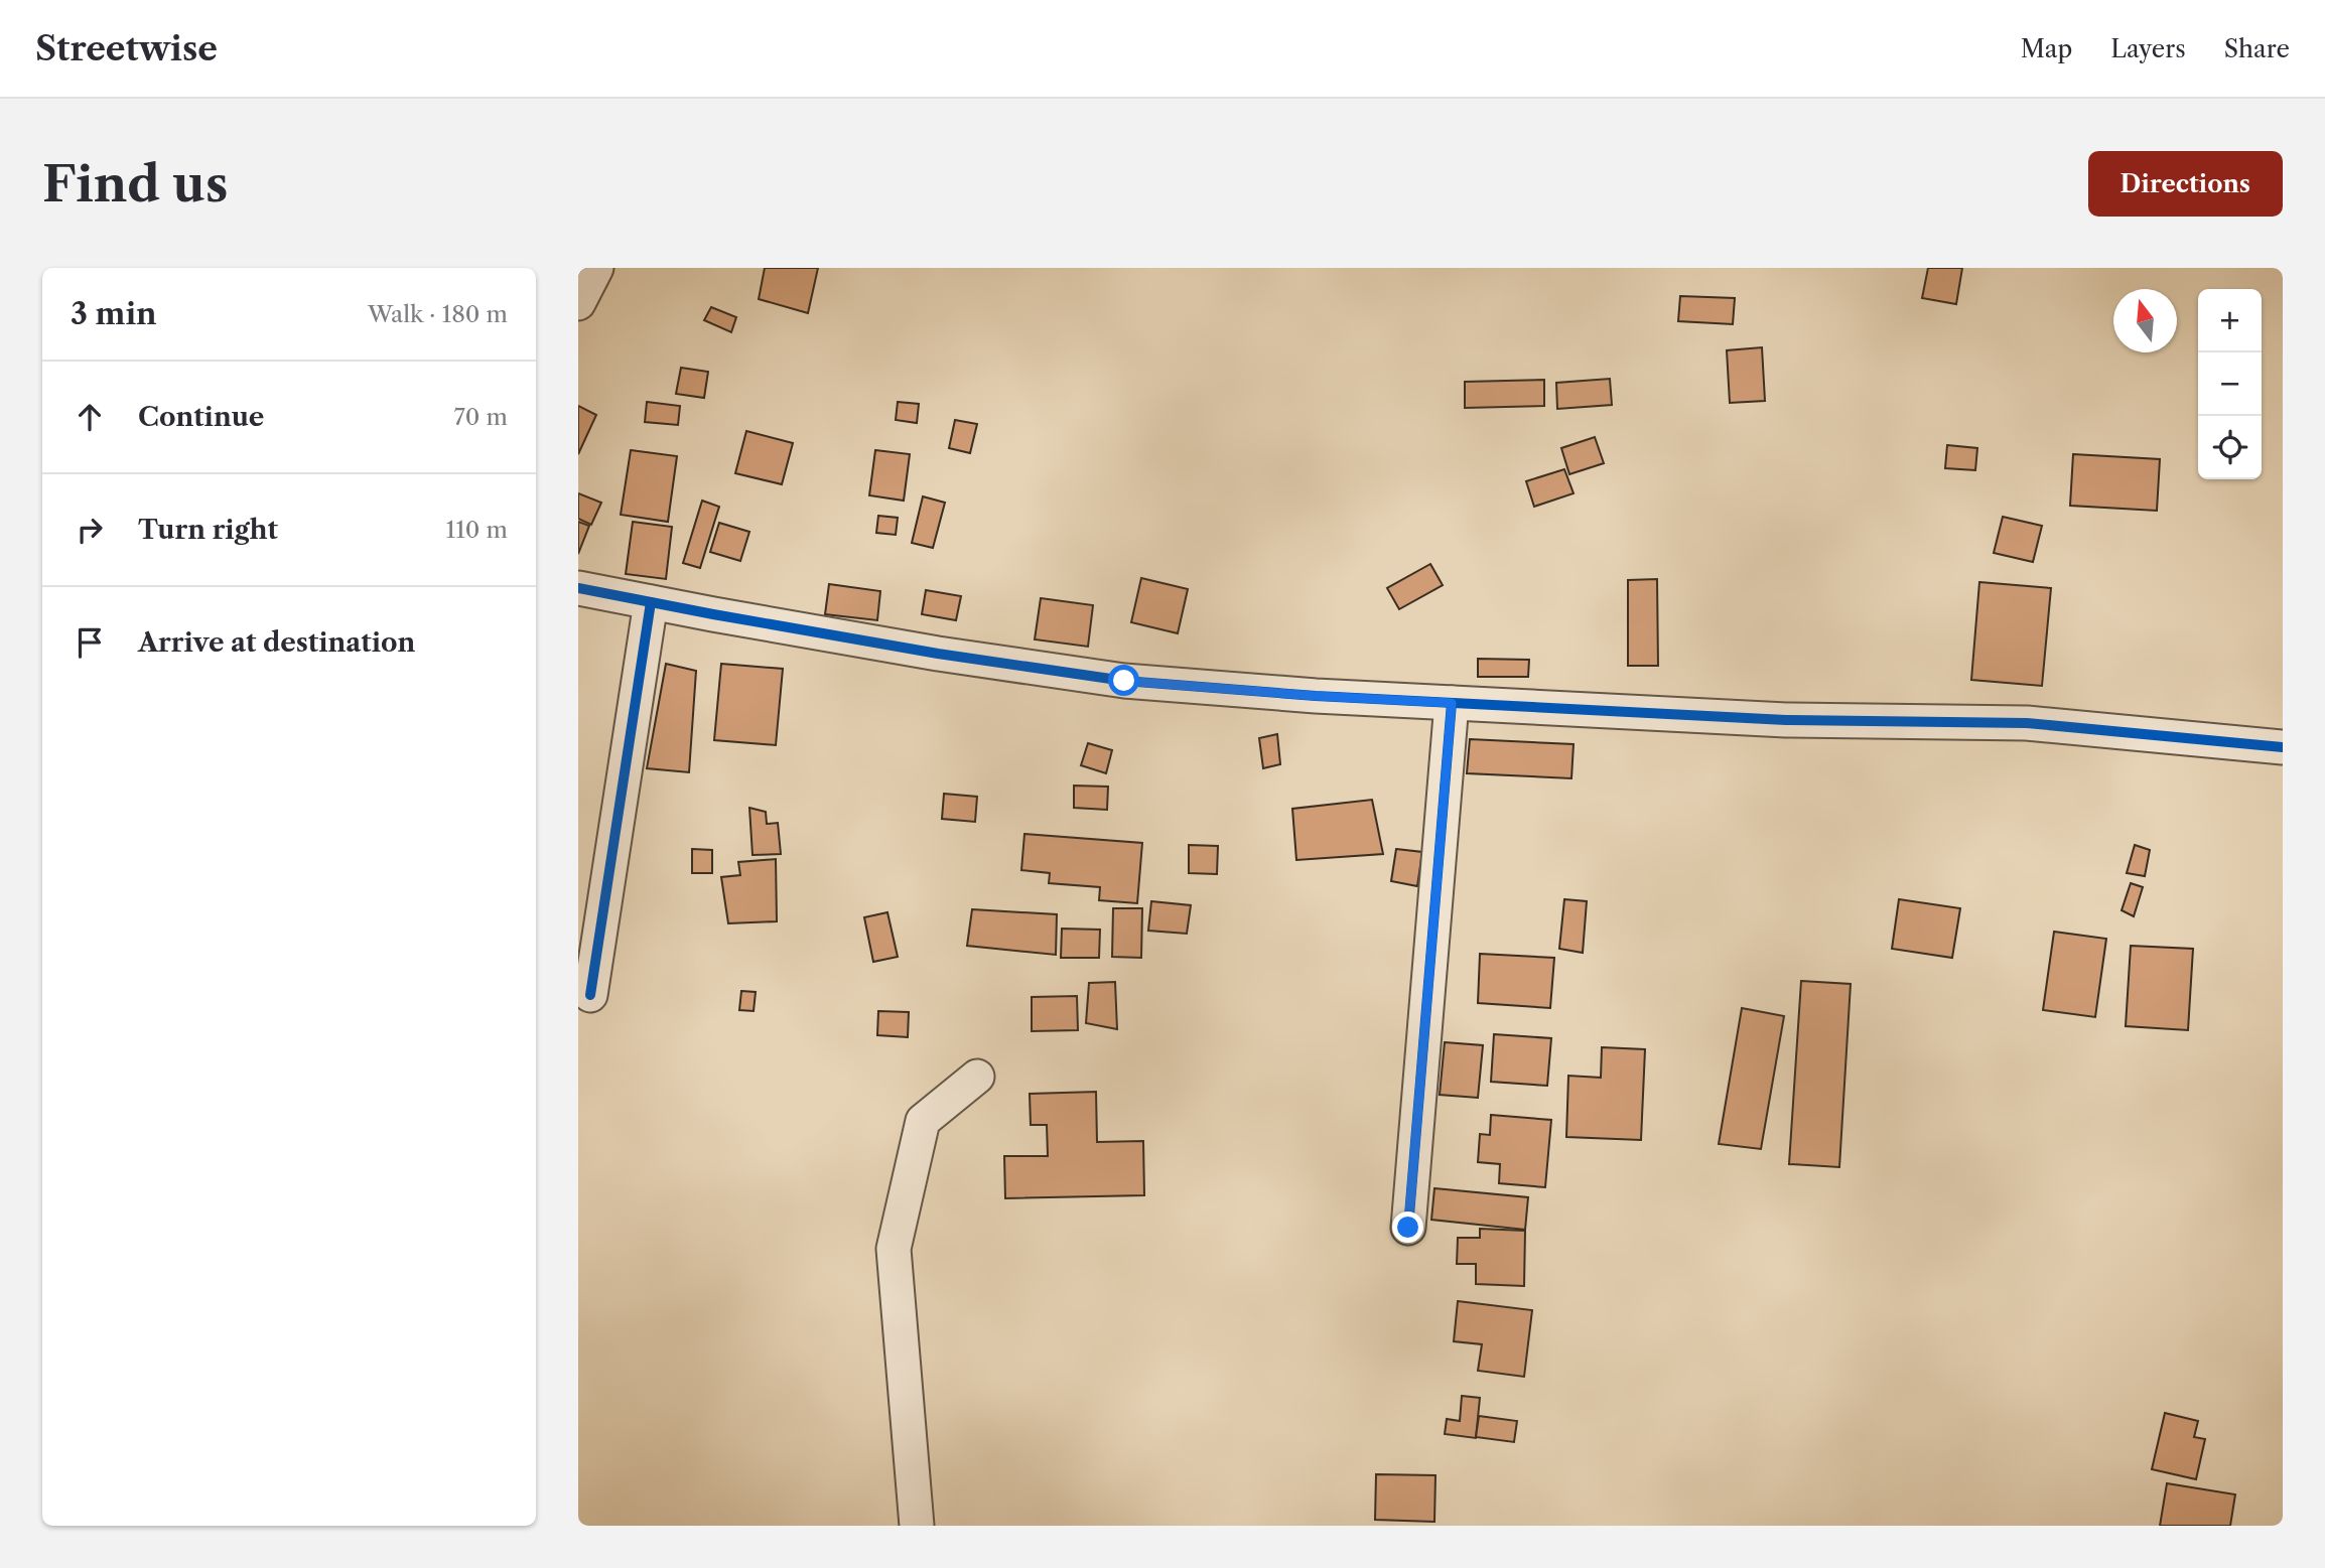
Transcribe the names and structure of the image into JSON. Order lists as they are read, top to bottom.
{
  "north": "top",
  "page": {
    "header": "Streetwise",
    "nav": ["Map", "Layers", "Share"],
    "buttons": "Directions",
    "title": "Find us",
    "heading": ["3 min", "Walk · 180 m"],
    "map_buttons": ["+", "−"],
    "list": [
      ["Continue", "70 m"],
      ["Turn right", "110 m"],
      "Arrive at destination"
    ]
  }
}
